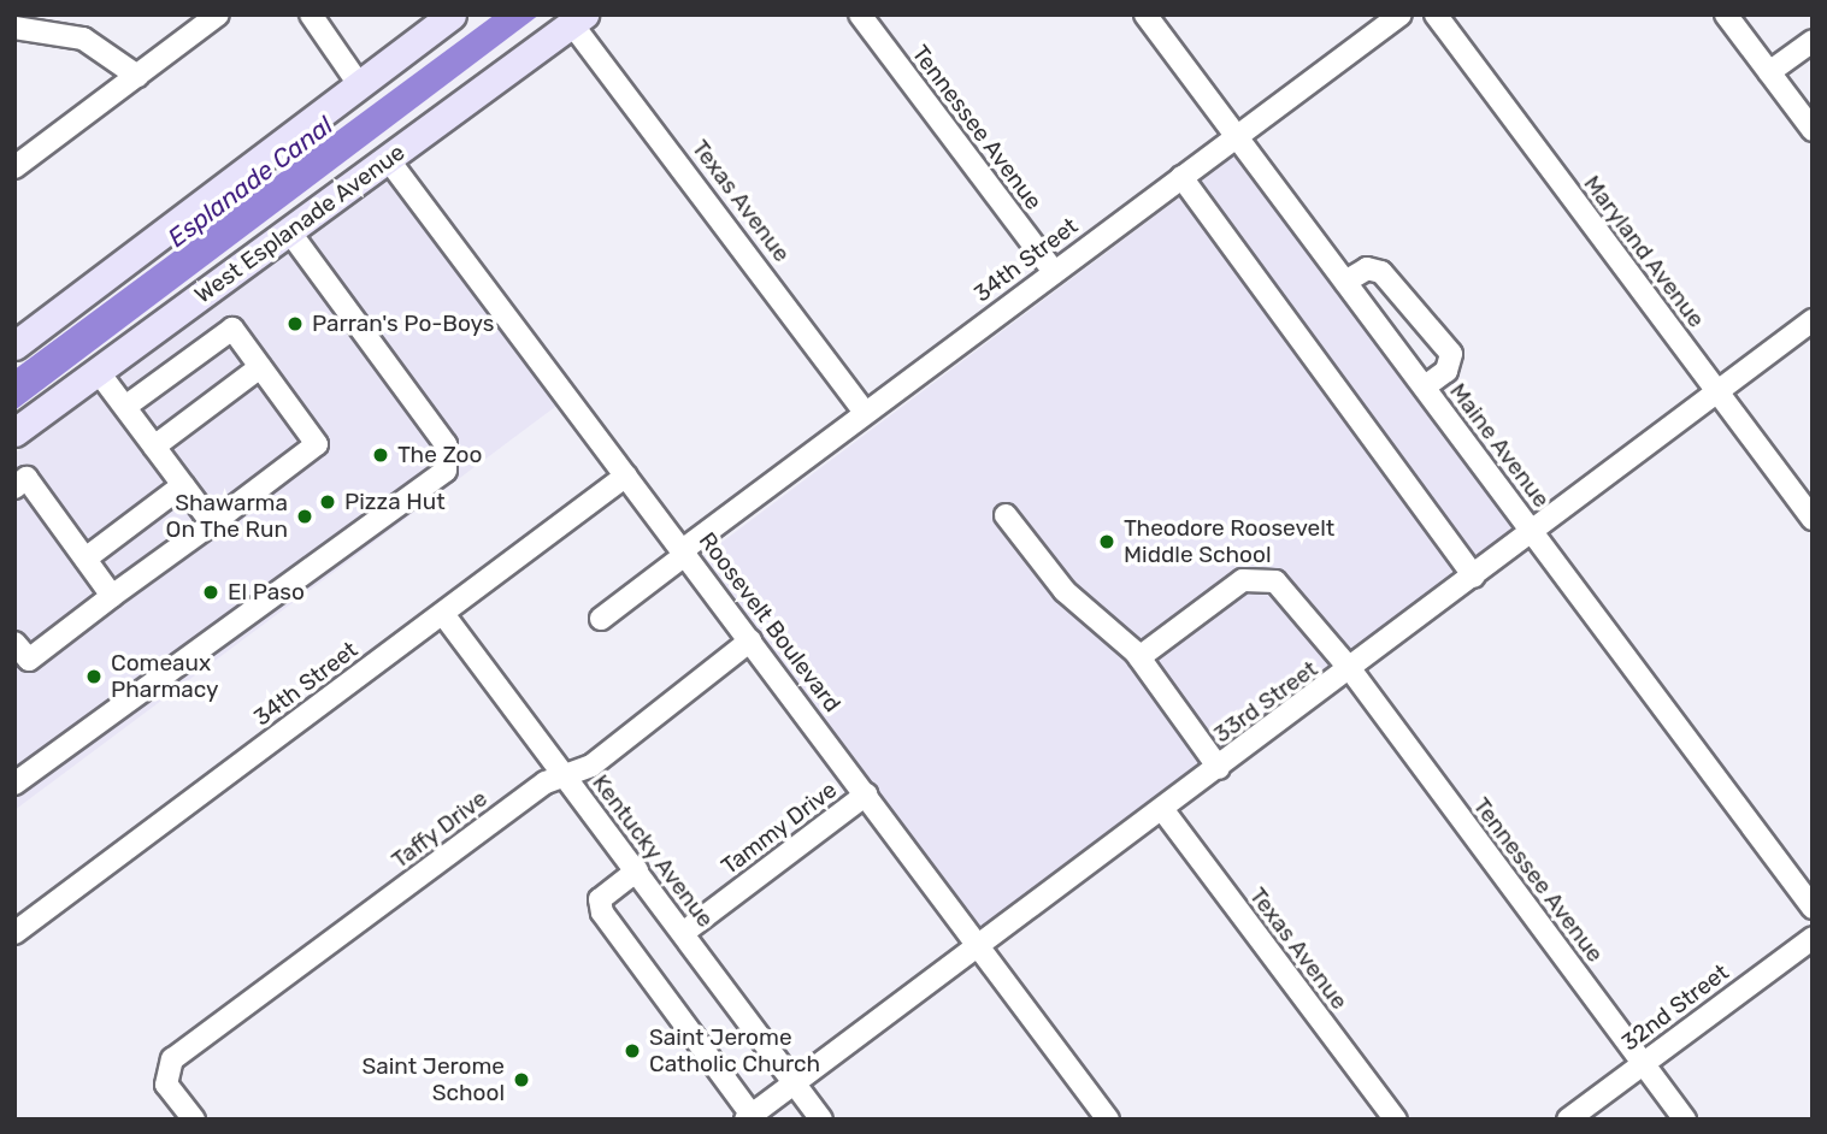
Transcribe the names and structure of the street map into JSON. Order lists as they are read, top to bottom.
{
  "streets": {
    "main road": ["West Esplanade Avenue"],
    "street": [
      "Tennessee Avenue",
      "Texas Avenue",
      "Maryland Avenue",
      "34th Street",
      "Maine Avenue",
      "Roosevelt Boulevard",
      "33rd Street",
      "Tammy Drive",
      "Taffy Drive",
      "Kentucky Avenue",
      "32nd Street"
    ]
  },
  "crossings": [
    ["Tennessee Avenue", "34th Street"],
    ["Tennessee Avenue", "33rd Street"],
    ["Tennessee Avenue", "32nd Street"],
    ["Texas Avenue", "West Esplanade Avenue"],
    ["Texas Avenue", "34th Street"],
    ["Texas Avenue", "33rd Street"],
    ["West Esplanade Avenue", "Roosevelt Boulevard"],
    ["Maryland Avenue", "33rd Street"],
    ["34th Street", "Maine Avenue"],
    ["34th Street", "Roosevelt Boulevard"],
    ["34th Street", "Kentucky Avenue"],
    ["Maine Avenue", "33rd Street"],
    ["Roosevelt Boulevard", "33rd Street"],
    ["Roosevelt Boulevard", "Tammy Drive"],
    ["Roosevelt Boulevard", "Taffy Drive"],
    ["33rd Street", "Kentucky Avenue"],
    ["Tammy Drive", "Kentucky Avenue"],
    ["Taffy Drive", "Kentucky Avenue"]
  ],
  "water": ["Esplanade Canal"],
  "places": [
    "Parran's Po-Boys",
    "The Zoo",
    "Pizza Hut",
    "Shawarma On The Run",
    "Theodore Roosevelt Middle School",
    "El Paso",
    "Comeaux Pharmacy",
    "Saint Jerome Catholic Church",
    "Saint Jerome School"
  ]
}
